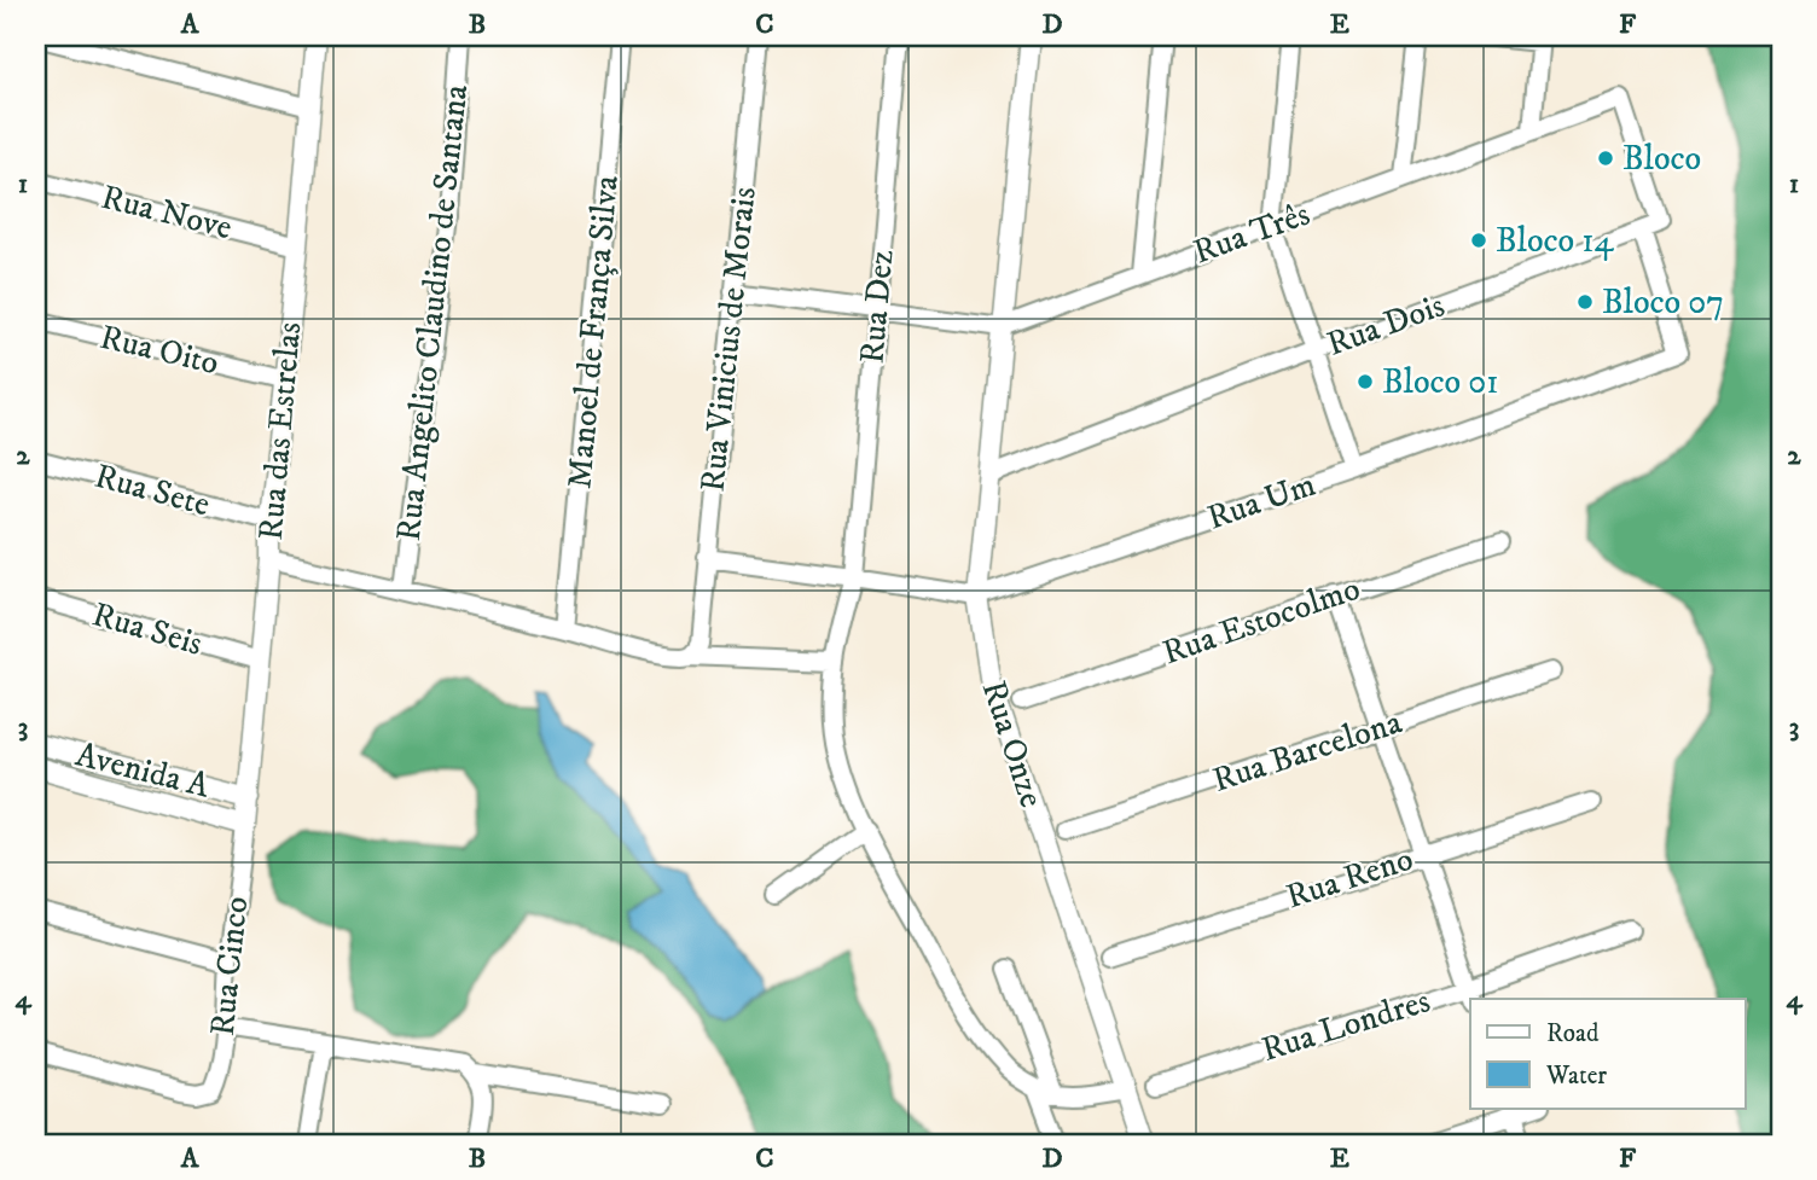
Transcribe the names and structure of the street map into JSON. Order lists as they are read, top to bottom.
{
  "streets": {
    "street": [
      "Rua Nove",
      "Rua Três",
      "Rua Dez",
      "Rua Angelito Claudino de Santana",
      "Rua Dois",
      "Manoel de França Silva",
      "Rua Vinicius de Morais",
      "Rua Oito",
      "Rua das Estrelas",
      "Rua Sete",
      "Rua Um",
      "Rua Estocolmo",
      "Rua Seis",
      "Rua Onze",
      "Rua Barcelona",
      "Avenida A",
      "Rua Reno",
      "Rua Cinco",
      "Rua Londres"
    ]
  },
  "crossings": [
    ["Rua Nove", "Rua das Estrelas"],
    ["Rua Três", "Rua Dez"],
    ["Rua Três", "Rua Dois"],
    ["Rua Três", "Rua Vinicius de Morais"],
    ["Rua Três", "Rua Um"],
    ["Rua Três", "Rua Onze"],
    ["Rua Dez", "Rua Um"],
    ["Rua Dois", "Rua Um"],
    ["Rua Dois", "Rua Onze"],
    ["Rua Vinicius de Morais", "Rua Um"],
    ["Rua Oito", "Rua das Estrelas"],
    ["Rua das Estrelas", "Rua Sete"],
    ["Rua das Estrelas", "Rua Seis"],
    ["Rua das Estrelas", "Avenida A"],
    ["Rua das Estrelas", "Rua Cinco"],
    ["Rua Um", "Rua Onze"],
    ["Avenida A", "Rua Cinco"]
  ],
  "places": [
    "Bloco",
    "Bloco 14",
    "Bloco 07",
    "Bloco 01"
  ],
  "legend": ["Road", "Water"],
  "grid": {
    "columns": [
      "A",
      "B",
      "C",
      "D",
      "E",
      "F"
    ],
    "rows": [
      "1",
      "2",
      "3",
      "4"
    ]
  }
}
